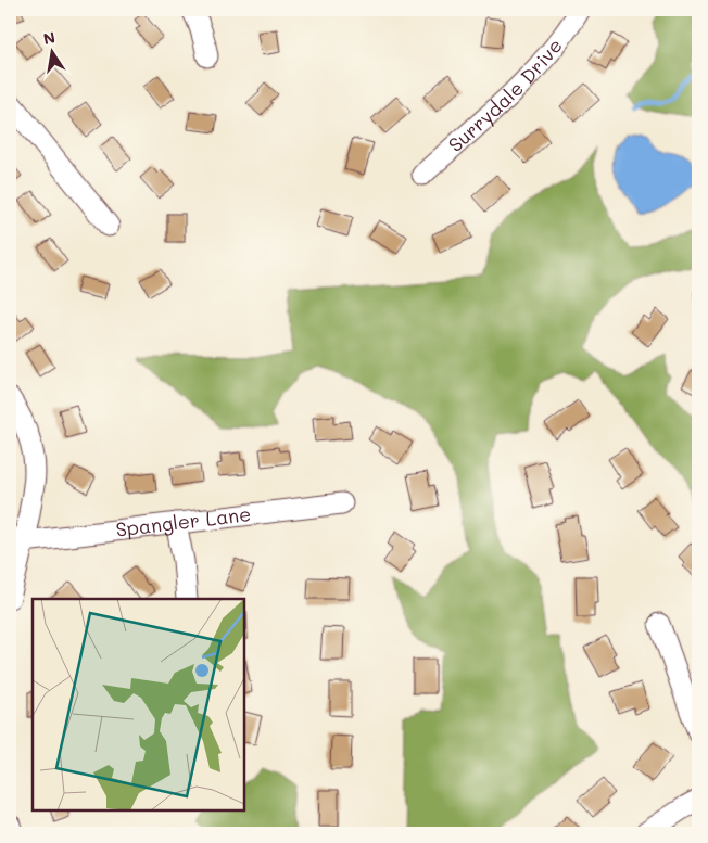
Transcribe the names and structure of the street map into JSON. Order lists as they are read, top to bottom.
{
  "streets": {
    "street": ["Surrydale Drive", "Spangler Lane"]
  },
  "north": "top"
}
